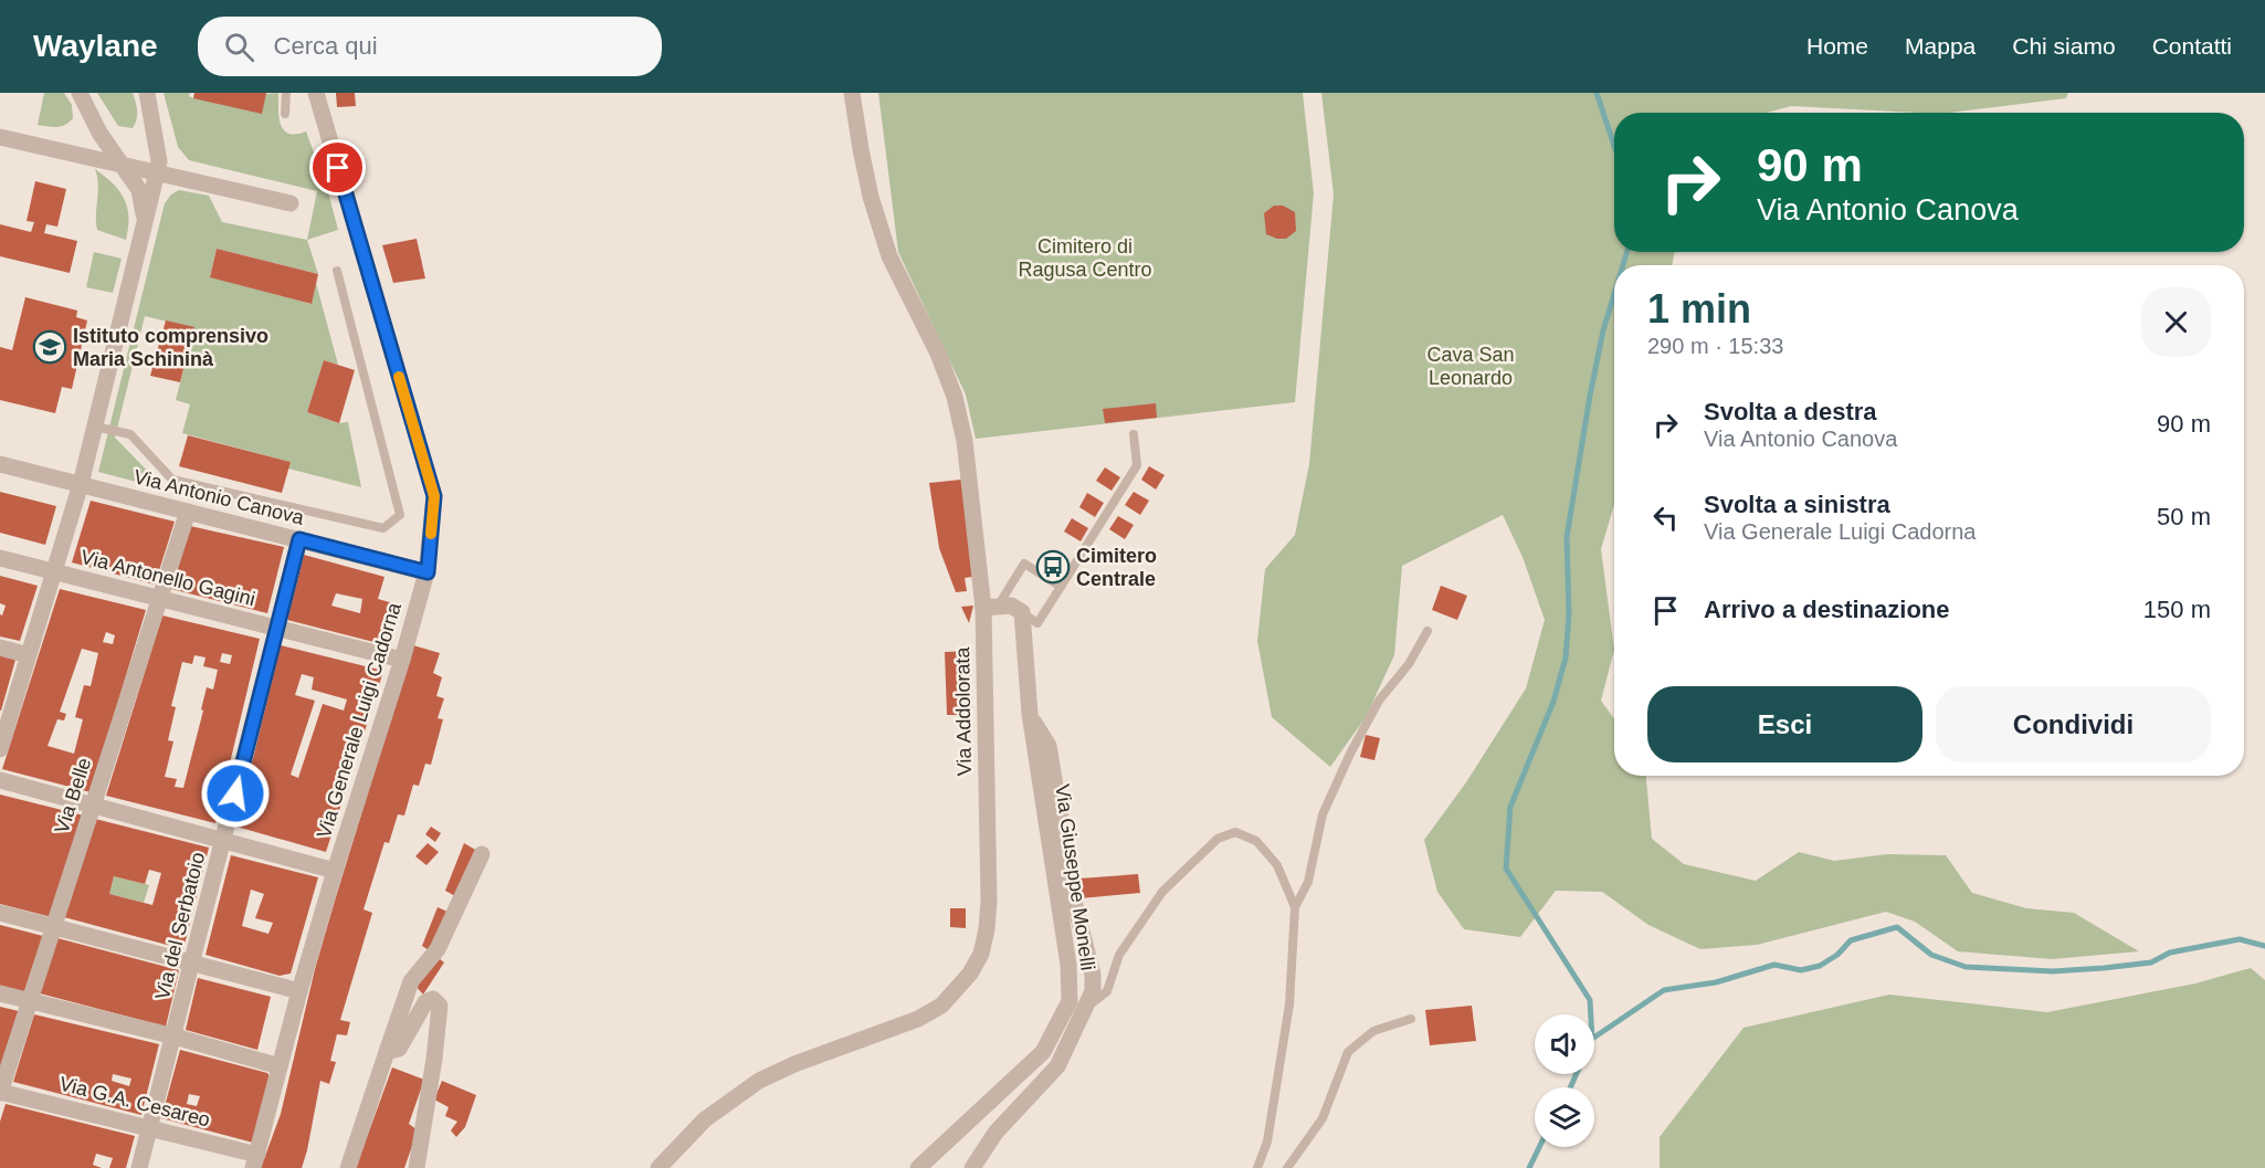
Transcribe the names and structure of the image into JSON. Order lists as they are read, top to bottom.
{
  "streets": {
    "street": [
      "Via Antonio Canova",
      "Via Antonello Gagini",
      "Via Addolorata",
      "Via Generale Luigi Cadorna",
      "Via Belle",
      "Via Giuseppe Monelli",
      "Via del Serbatoio",
      "Via G.A. Cesareo"
    ]
  },
  "crossings": [
    ["Via Antonio Canova", "Via Generale Luigi Cadorna"],
    ["Via Antonio Canova", "Via Belle"],
    ["Via Antonio Canova", "Via del Serbatoio"],
    ["Via Antonello Gagini", "Via Generale Luigi Cadorna"],
    ["Via Antonello Gagini", "Via Belle"],
    ["Via Antonello Gagini", "Via del Serbatoio"],
    ["Via Generale Luigi Cadorna", "Via G.A. Cesareo"],
    ["Via Belle", "Via G.A. Cesareo"],
    ["Via del Serbatoio", "Via G.A. Cesareo"]
  ],
  "parks": ["Cimitero di Ragusa Centro", "Cava San Leonardo"],
  "places": {
    "school or university": ["Istituto comprensivo Maria Schininà"],
    "bus stop": ["Cimitero Centrale"]
  },
  "page": {
    "header": "Waylane",
    "search": "Cerca qui",
    "nav": [
      "Home",
      "Mappa",
      "Chi siamo",
      "Contatti"
    ],
    "turn": ["90 m", "Via Antonio Canova"],
    "heading": ["1 min", "290 m · 15:33"],
    "list": [
      {
        "name": "Svolta a destra",
        "note": "Via Antonio Canova",
        "value": "90 m"
      },
      {
        "name": "Svolta a sinistra",
        "note": "Via Generale Luigi Cadorna",
        "value": "50 m"
      },
      {
        "name": "Arrivo a destinazione",
        "value": "150 m"
      }
    ],
    "buttons": ["Esci", "Condividi"]
  }
}
